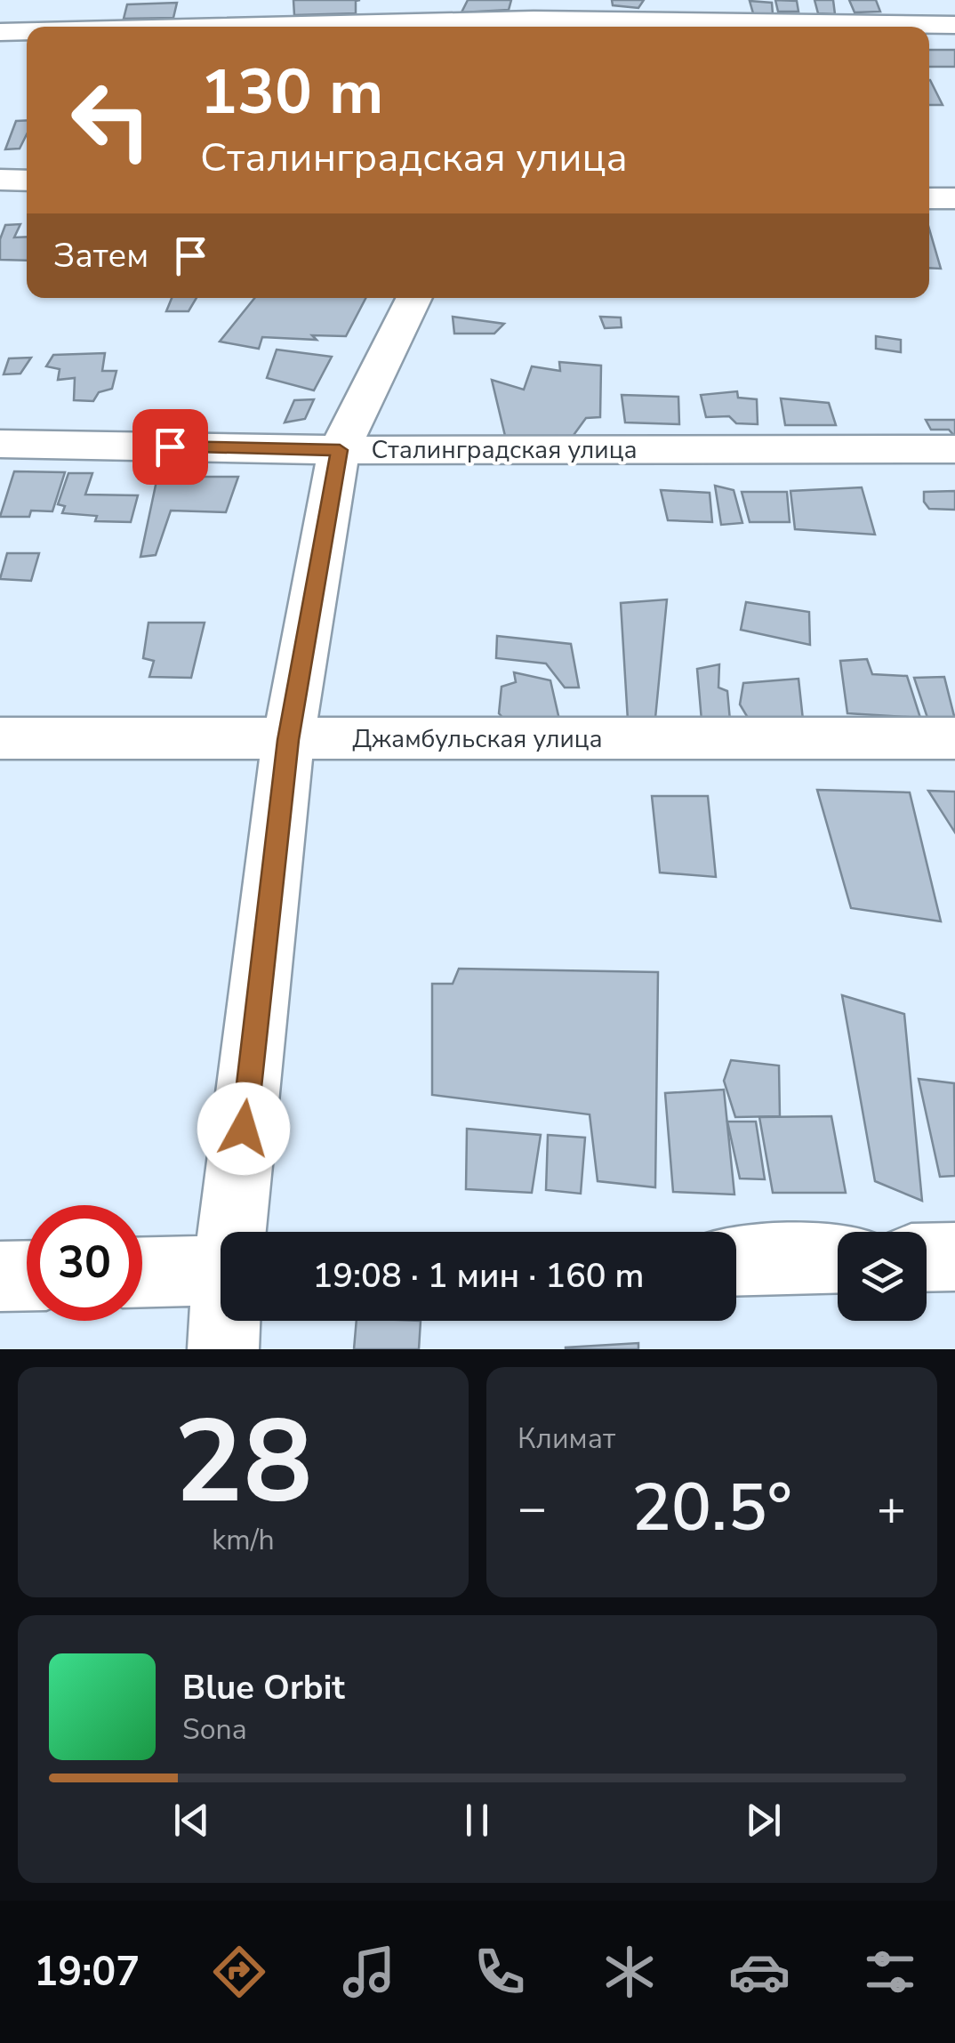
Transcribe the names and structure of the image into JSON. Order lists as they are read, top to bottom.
{
  "streets": {
    "street": ["Сталинградская улица", "Джамбульская улица"]
  },
  "page": {
    "turn": ["130 m", "Сталинградская улица"],
    "then": "Затем",
    "limit": "30",
    "trip": "19:08 · 1 мин · 160 m",
    "tile": [
      ["28", "km/h"],
      "Климат"
    ],
    "heat": ["−", "20.5°", "+"],
    "song": ["Blue Orbit", "Sona"],
    "tabs": "19:07"
  }
}
